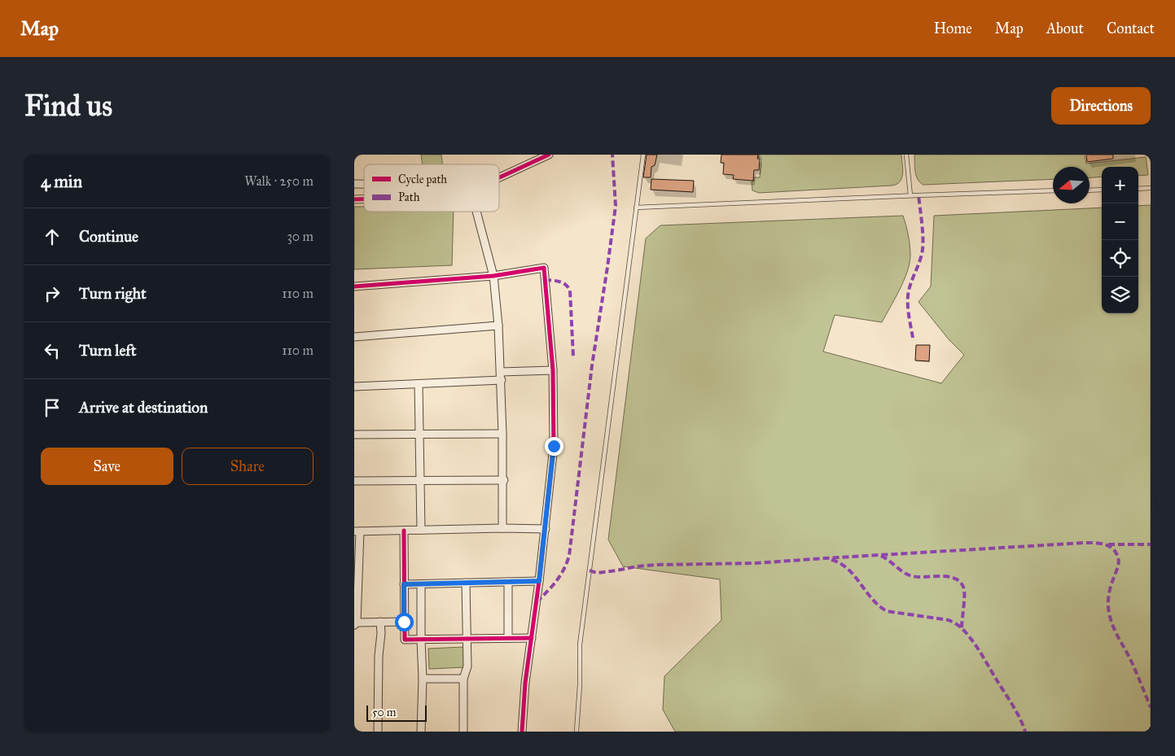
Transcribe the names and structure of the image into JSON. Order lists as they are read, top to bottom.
{
  "legend": ["Cycle path", "Path"],
  "scale_bar": "50 m",
  "north": "left",
  "page": {
    "header": "Map",
    "nav": [
      "Home",
      "Map",
      "About",
      "Contact"
    ],
    "buttons": [
      "Directions",
      ["Save", "Share"]
    ],
    "title": "Find us",
    "heading": ["4 min", "Walk · 250 m"],
    "map_buttons": ["+", "−"],
    "list": [
      ["Continue", "30 m"],
      ["Turn right", "110 m"],
      ["Turn left", "110 m"],
      "Arrive at destination"
    ],
    "scale": "50 m"
  }
}
